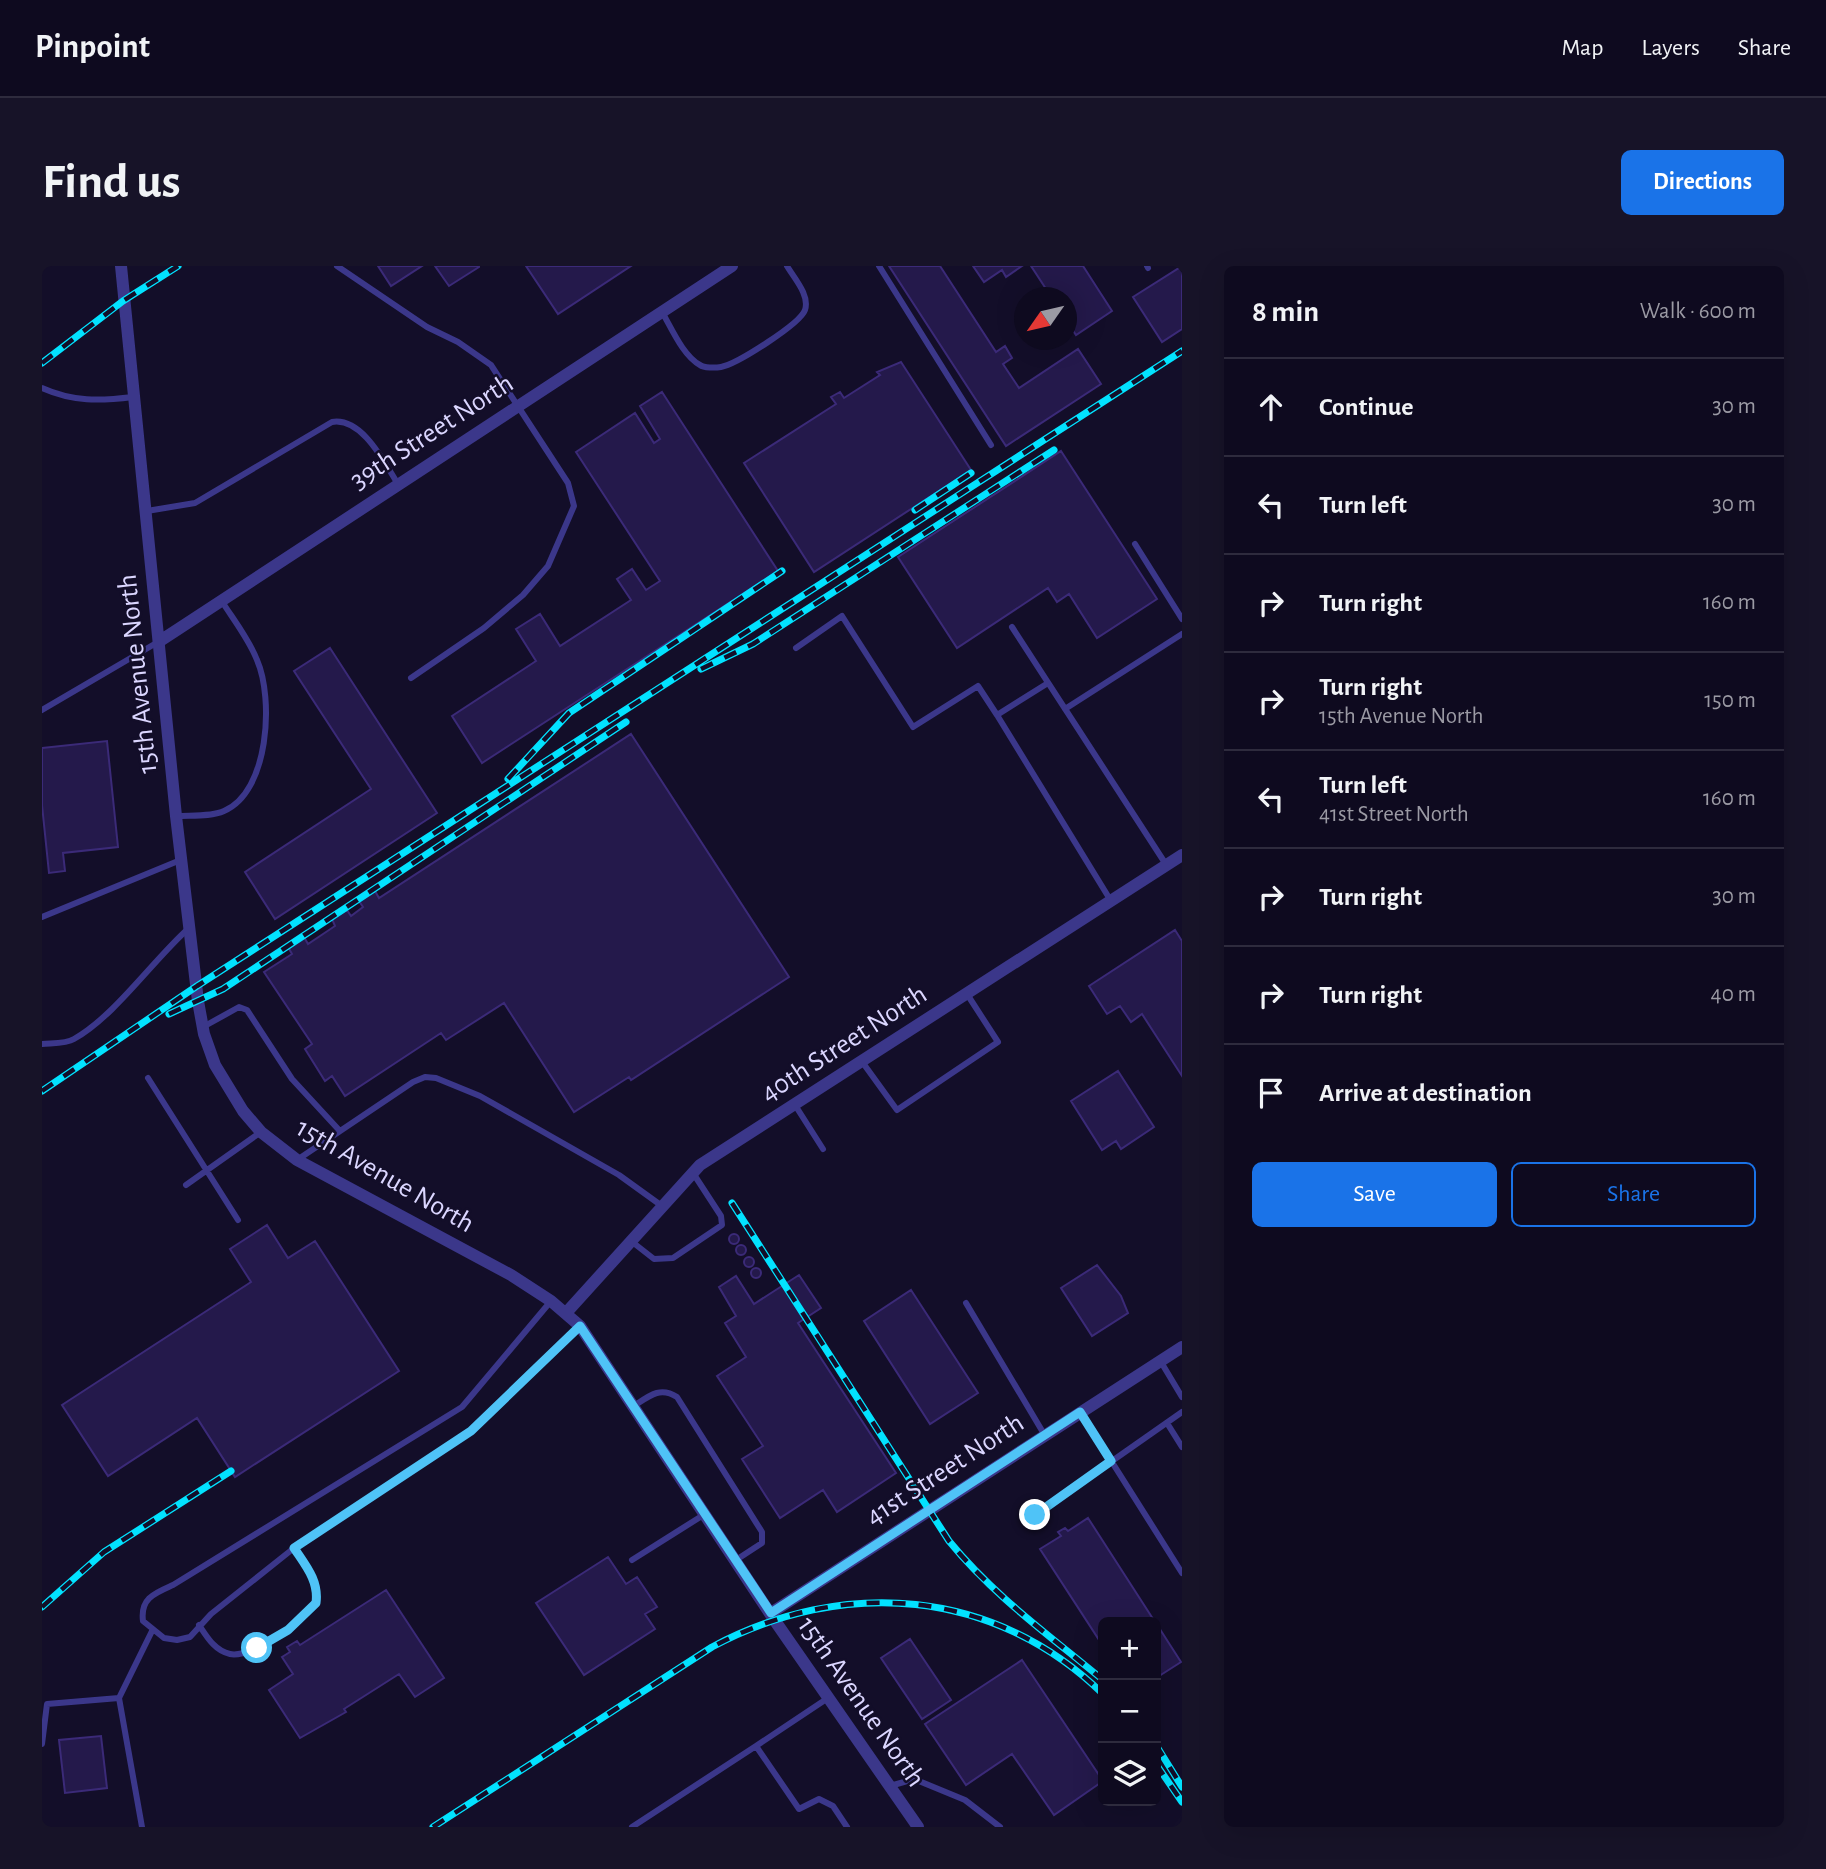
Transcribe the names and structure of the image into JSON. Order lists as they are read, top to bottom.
{
  "streets": {
    "street": [
      "39th Street North",
      "15th Avenue North",
      "40th Street North",
      "41st Street North"
    ]
  },
  "crossings": [
    ["39th Street North", "15th Avenue North"],
    ["15th Avenue North", "40th Street North"],
    ["15th Avenue North", "41st Street North"]
  ],
  "north": "bottom left",
  "page": {
    "header": "Pinpoint",
    "nav": ["Map", "Layers", "Share"],
    "buttons": [
      "Directions",
      ["Save", "Share"]
    ],
    "title": "Find us",
    "heading": ["8 min", "Walk · 600 m"],
    "list": [
      ["Continue", "30 m"],
      ["Turn left", "30 m"],
      ["Turn right", "160 m"],
      ["Turn right", "15th Avenue North", "150 m"],
      ["Turn left", "41st Street North", "160 m"],
      ["Turn right", "30 m"],
      ["Turn right", "40 m"],
      "Arrive at destination"
    ],
    "map_buttons": ["+", "−"]
  }
}
